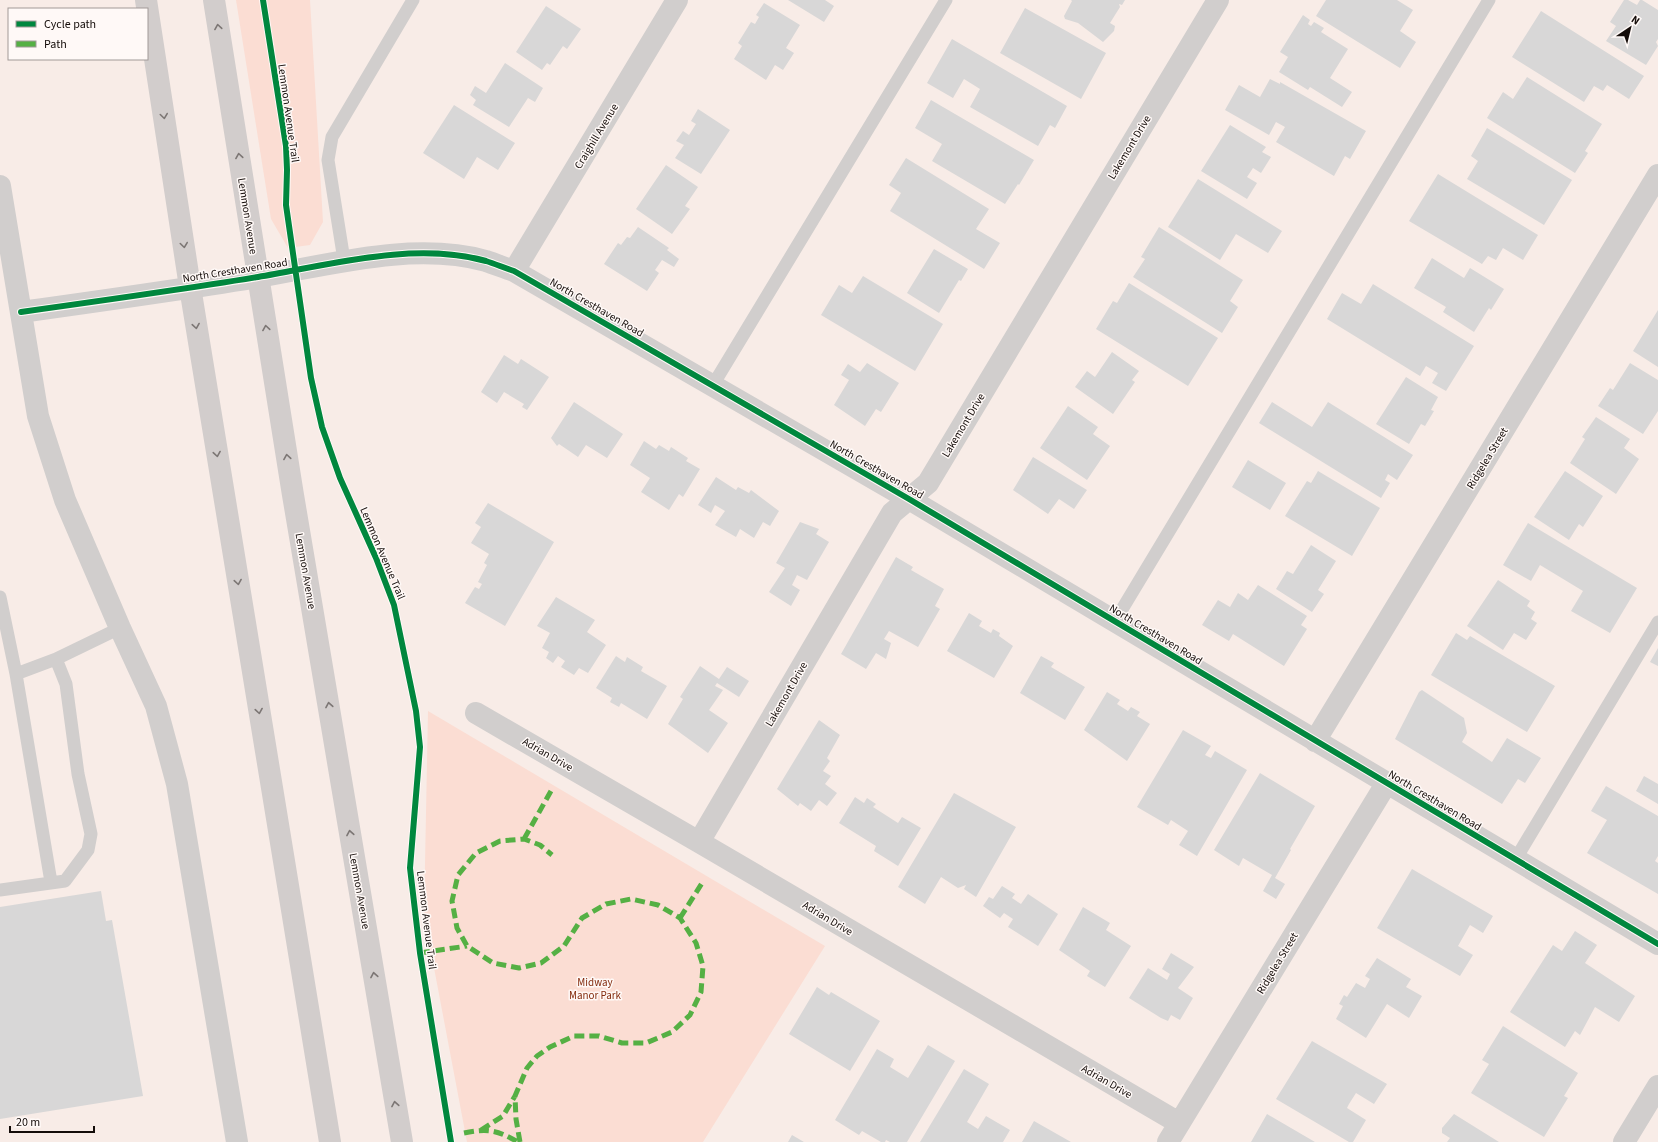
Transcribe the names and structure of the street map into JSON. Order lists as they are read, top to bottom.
{
  "streets": {
    "main road": ["Lemmon Avenue"],
    "street": [
      "Craighill Avenue",
      "Lakemont Drive",
      "North Cresthaven Road",
      "Ridgelea Street",
      "Adrian Drive"
    ],
    "cycle path": ["Lemmon Avenue Trail"]
  },
  "crossings": [
    ["Craighill Avenue", "North Cresthaven Road"],
    ["Lakemont Drive", "North Cresthaven Road"],
    ["Lakemont Drive", "Adrian Drive"],
    ["Lemmon Avenue", "North Cresthaven Road"],
    ["North Cresthaven Road", "Ridgelea Street"],
    ["Ridgelea Street", "Adrian Drive"]
  ],
  "parks": ["Midway Manor Park"],
  "legend": ["Cycle path", "Path"],
  "scale_bar": "20 m",
  "north": "top right"
}
